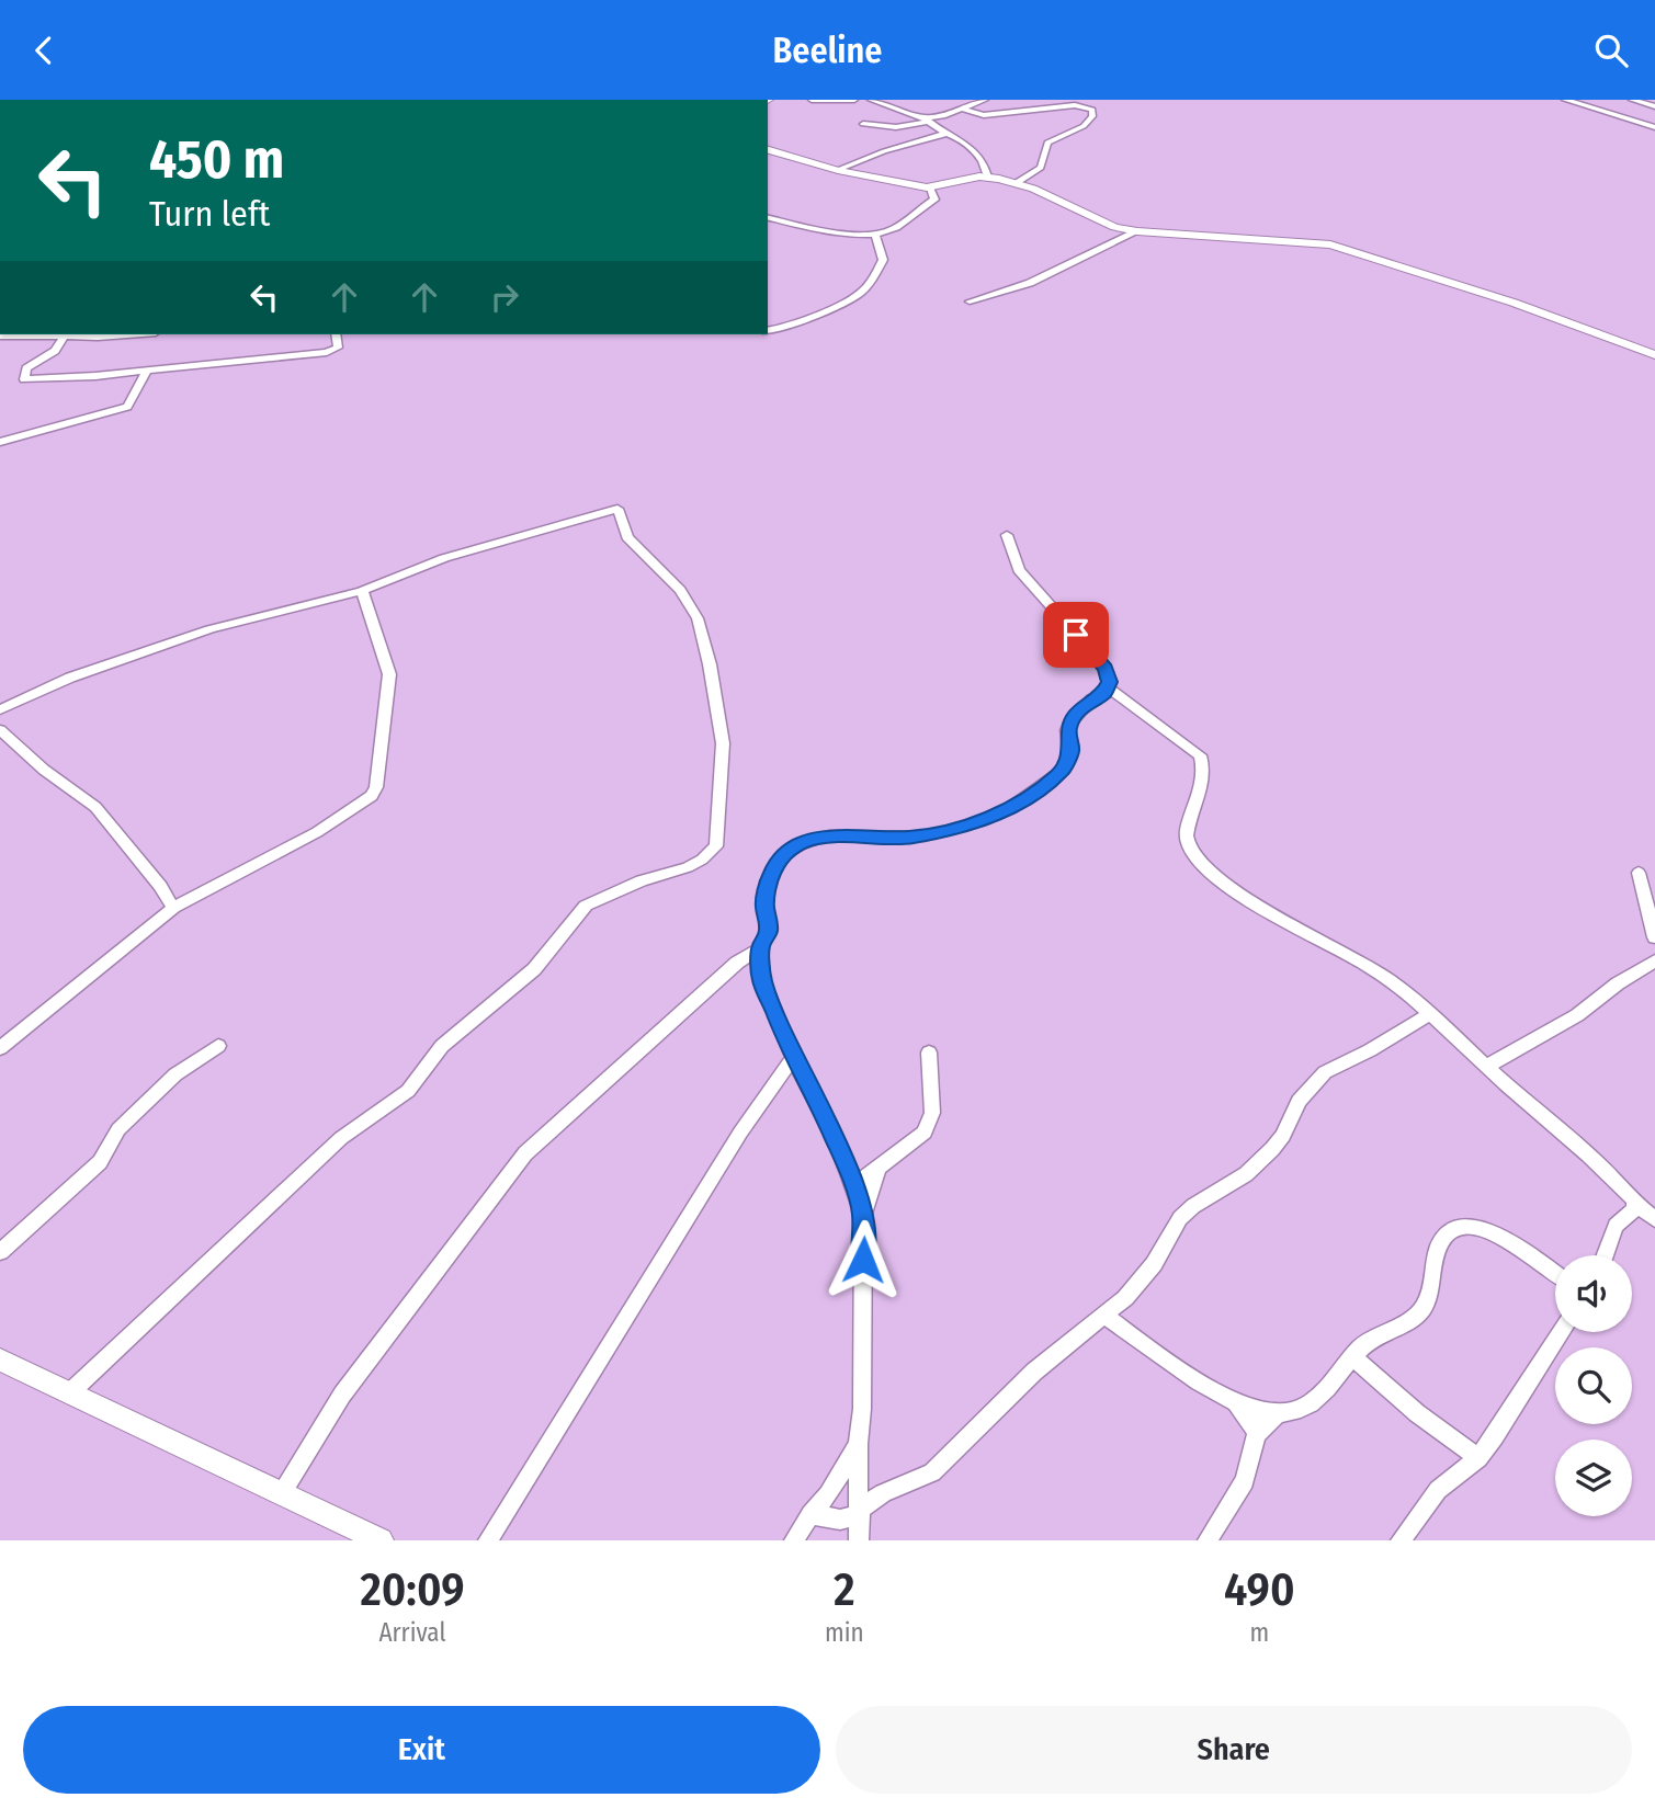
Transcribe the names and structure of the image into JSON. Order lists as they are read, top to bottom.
{
  "page": {
    "header": "Beeline",
    "turn": ["450 m", "Turn left"],
    "eta": [
      "20:09",
      "Arrival",
      "2",
      "min",
      "490",
      "m"
    ],
    "buttons": ["Exit", "Share"]
  }
}
